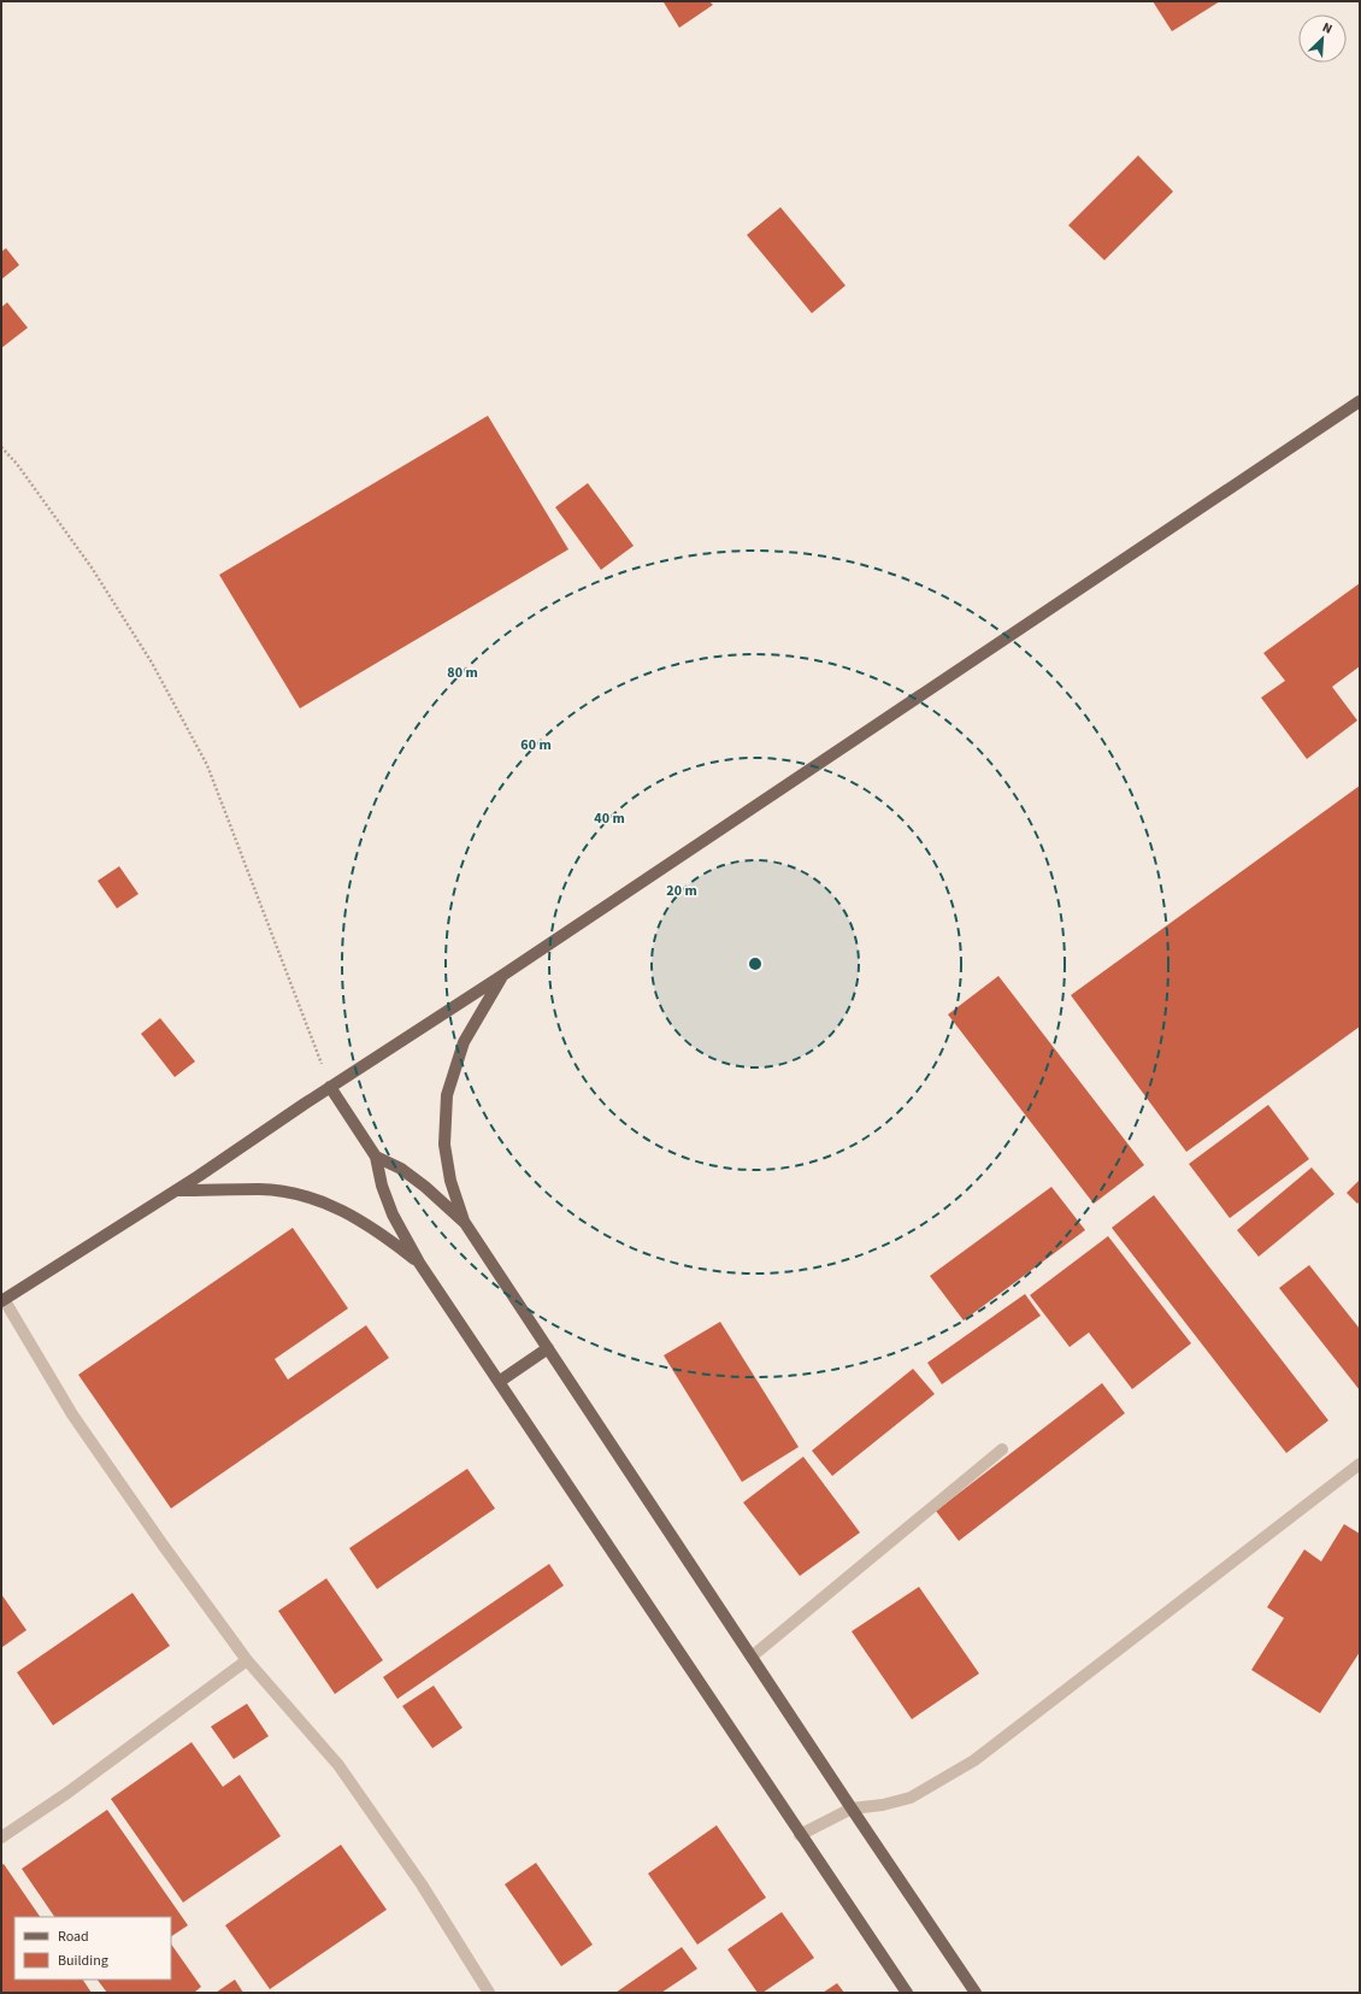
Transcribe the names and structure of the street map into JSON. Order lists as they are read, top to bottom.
{
  "legend": ["Road", "Building"],
  "north": "top right",
  "rings": [
    "80 m",
    "60 m",
    "40 m",
    "20 m"
  ]
}
